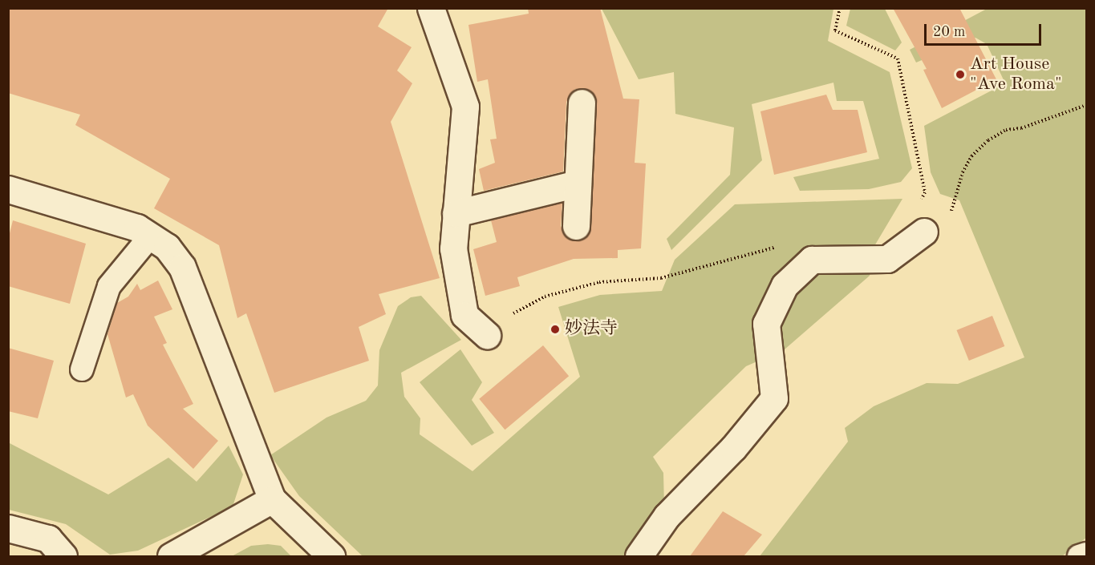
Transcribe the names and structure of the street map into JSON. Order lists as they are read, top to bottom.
{
  "places": ["Art House \"Ave Roma\"", "妙法寺"],
  "scale_bar": "20 m"
}
